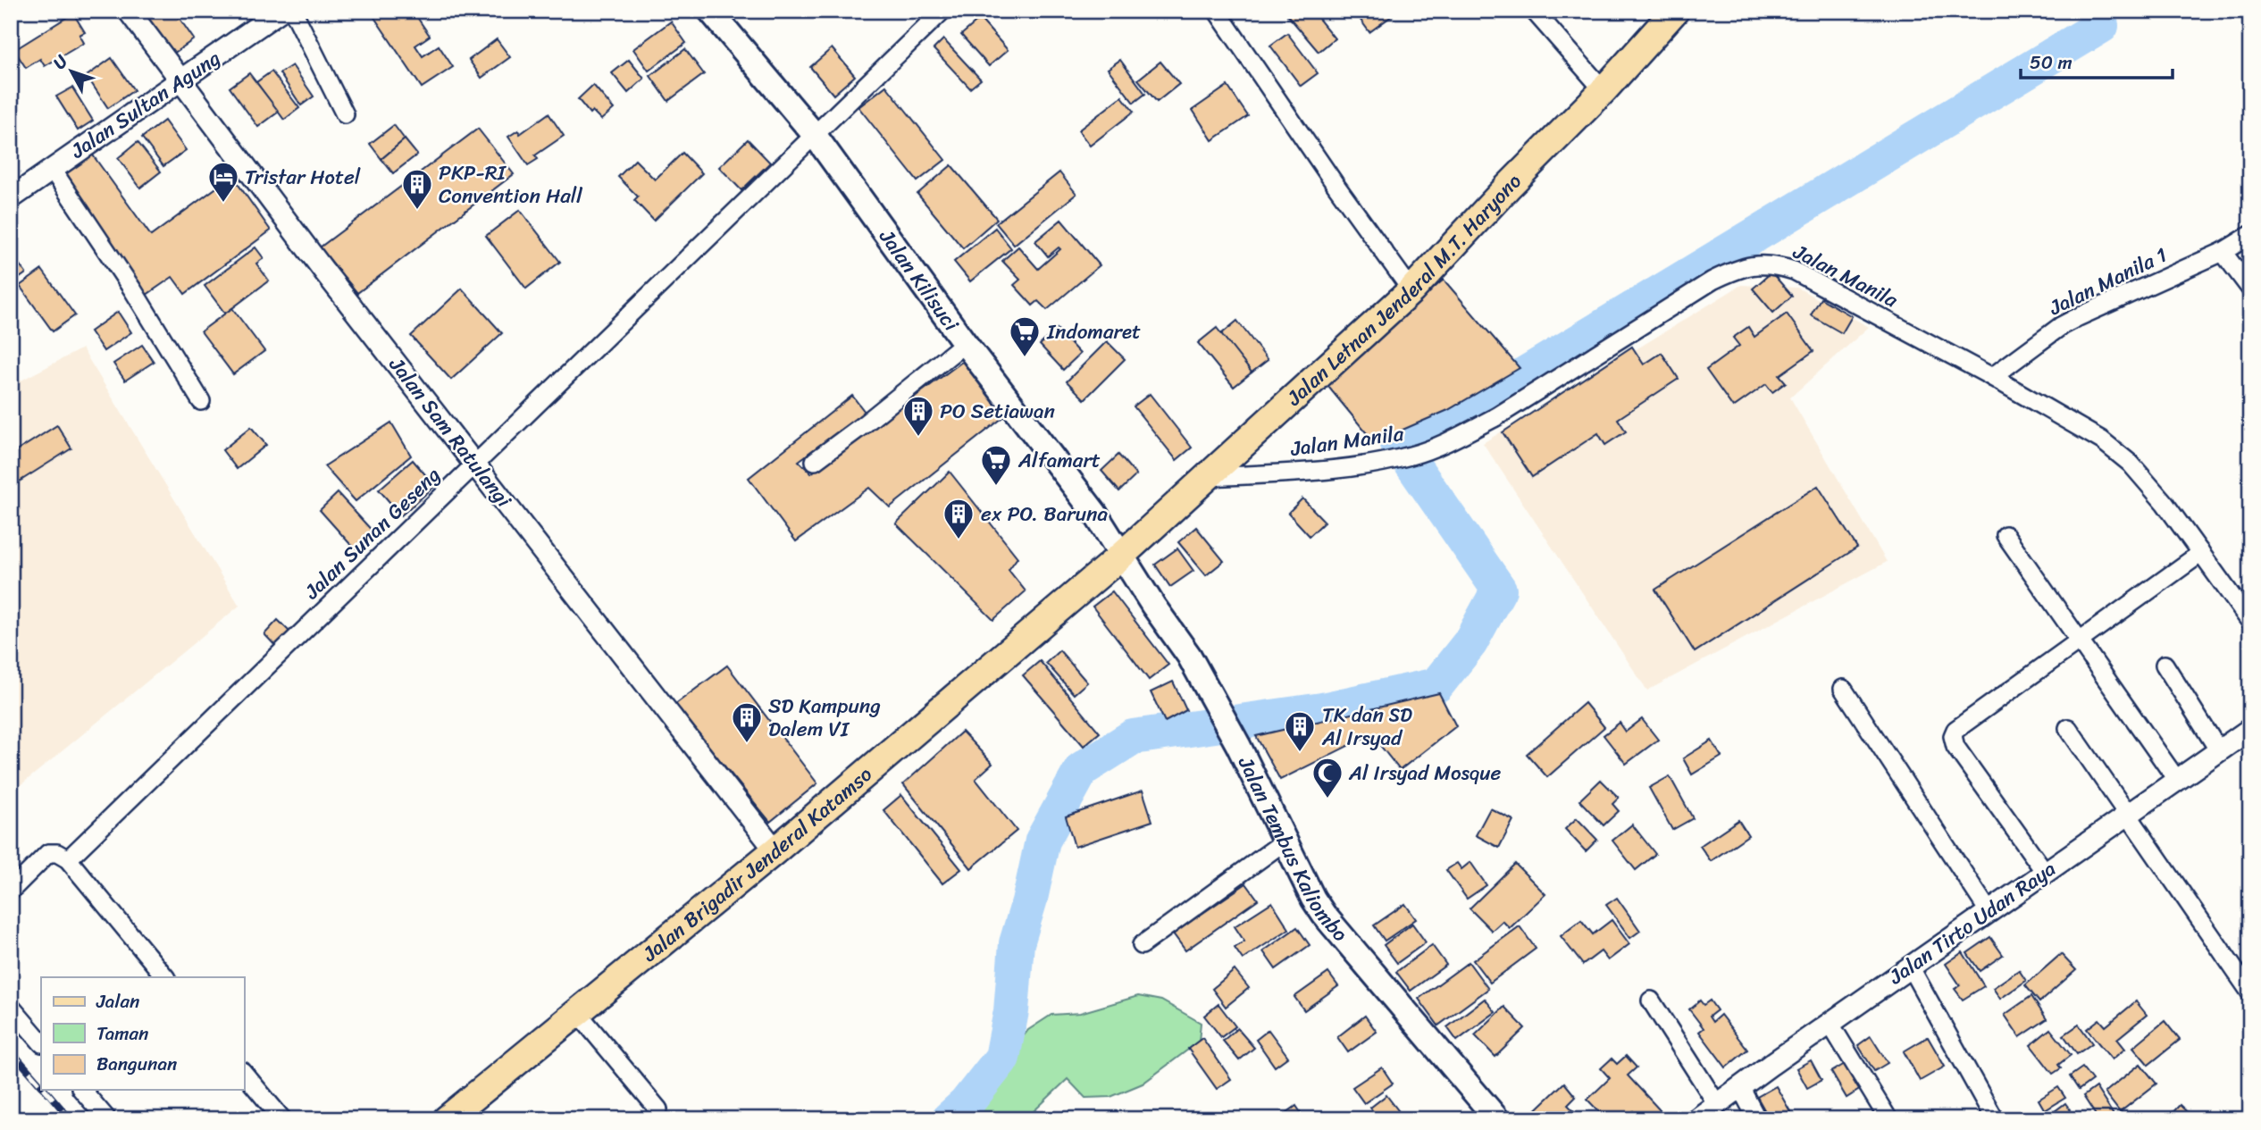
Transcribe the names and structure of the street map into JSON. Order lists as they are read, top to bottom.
{
  "streets": {
    "main road": [
      "Jalan Kilisuci",
      "Jalan Letnan Jenderal M.T. Haryono",
      "Jalan Tembus Kaliombo",
      "Jalan Brigadir Jenderal Katamso"
    ],
    "street": [
      "Jalan Sultan Agung",
      "Jalan Manila",
      "Jalan Manila 1",
      "Jalan Sam Ratulangi",
      "Jalan Sunan Geseng",
      "Jalan Tirto Udan Raya"
    ]
  },
  "crossings": [
    ["Jalan Sultan Agung", "Jalan Sam Ratulangi"],
    ["Jalan Manila", "Jalan Manila 1"],
    ["Jalan Manila", "Jalan Letnan Jenderal M.T. Haryono"],
    ["Jalan Kilisuci", "Jalan Letnan Jenderal M.T. Haryono"],
    ["Jalan Kilisuci", "Jalan Sunan Geseng"],
    ["Jalan Kilisuci", "Jalan Tembus Kaliombo"],
    ["Jalan Kilisuci", "Jalan Brigadir Jenderal Katamso"],
    ["Jalan Letnan Jenderal M.T. Haryono", "Jalan Tembus Kaliombo"],
    ["Jalan Letnan Jenderal M.T. Haryono", "Jalan Brigadir Jenderal Katamso"],
    ["Jalan Sam Ratulangi", "Jalan Sunan Geseng"],
    ["Jalan Sam Ratulangi", "Jalan Brigadir Jenderal Katamso"],
    ["Jalan Tembus Kaliombo", "Jalan Brigadir Jenderal Katamso"]
  ],
  "places": {
    "hotel": ["Tristar Hotel"],
    "building": [
      "PKP-RI Convention Hall",
      "PO Setiawan",
      "ex PO. Baruna",
      "SD Kampung Dalem VI",
      "TK dan SD Al Irsyad"
    ],
    "supermarket": ["Indomaret", "Alfamart"],
    "mosque": ["Al Irsyad Mosque"]
  },
  "legend": ["Jalan", "Taman", "Bangunan"],
  "scale_bar": "50 m",
  "north": "top left"
}
